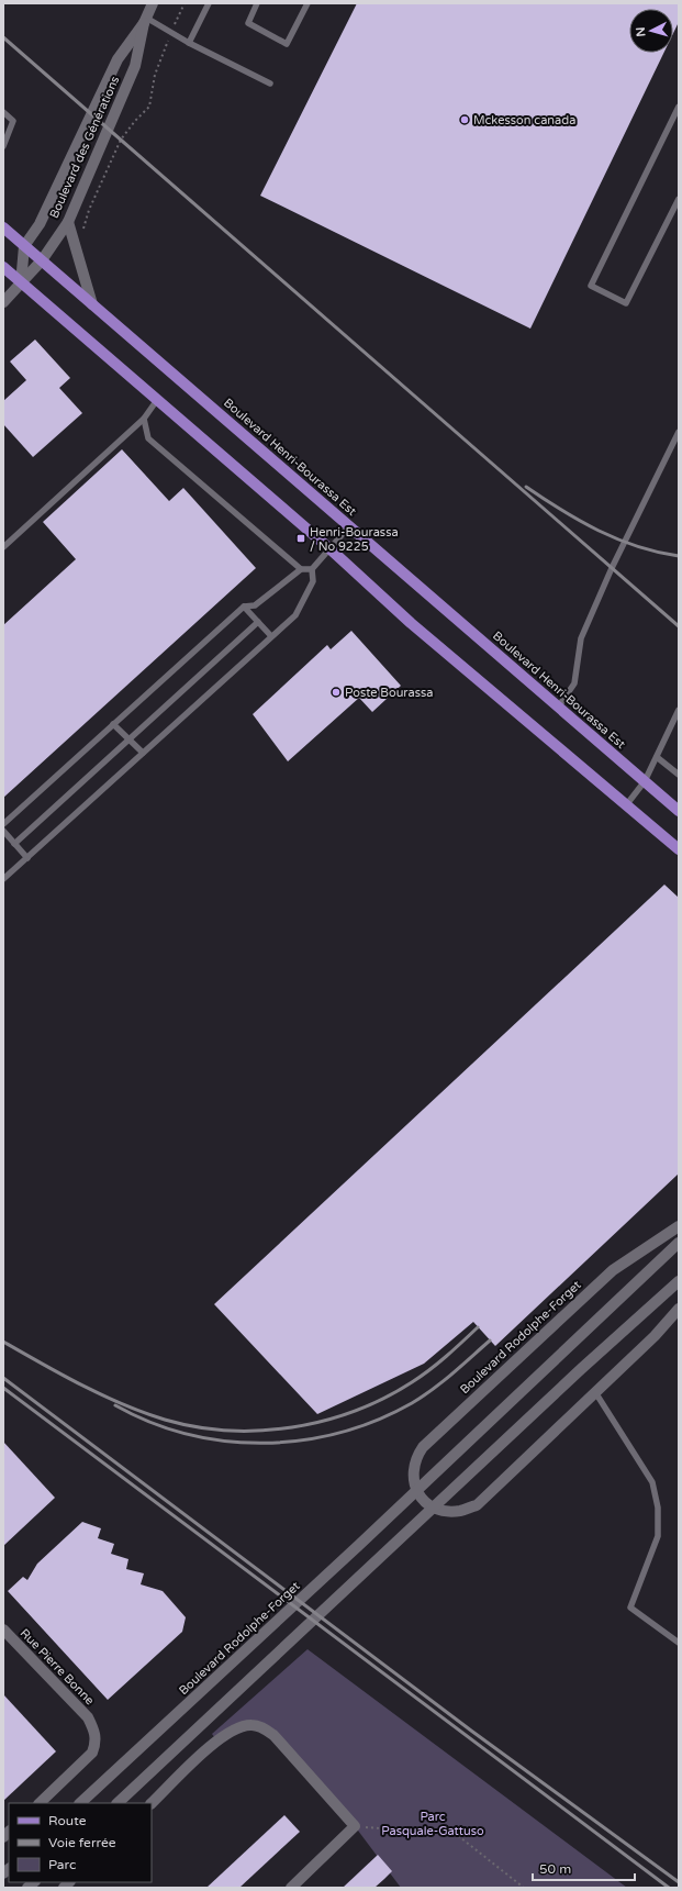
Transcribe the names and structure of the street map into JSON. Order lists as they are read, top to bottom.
{
  "streets": {
    "main road": ["Boulevard Henri-Bourassa Est"],
    "street": ["Boulevard des Générations", "Boulevard Rodolphe-Forget", "Rue Pierre Bonne"]
  },
  "crossings": [
    ["Boulevard des Générations", "Boulevard Henri-Bourassa Est"]
  ],
  "parks": ["Parc Pasquale-Gattuso"],
  "places": {
    "other": ["Mckesson canada", "Poste Bourassa"],
    "transit": ["Henri-Bourassa / No 9225"]
  },
  "legend": ["Route", "Voie ferrée", "Parc"],
  "scale_bar": "50 m",
  "north": "left"
}
